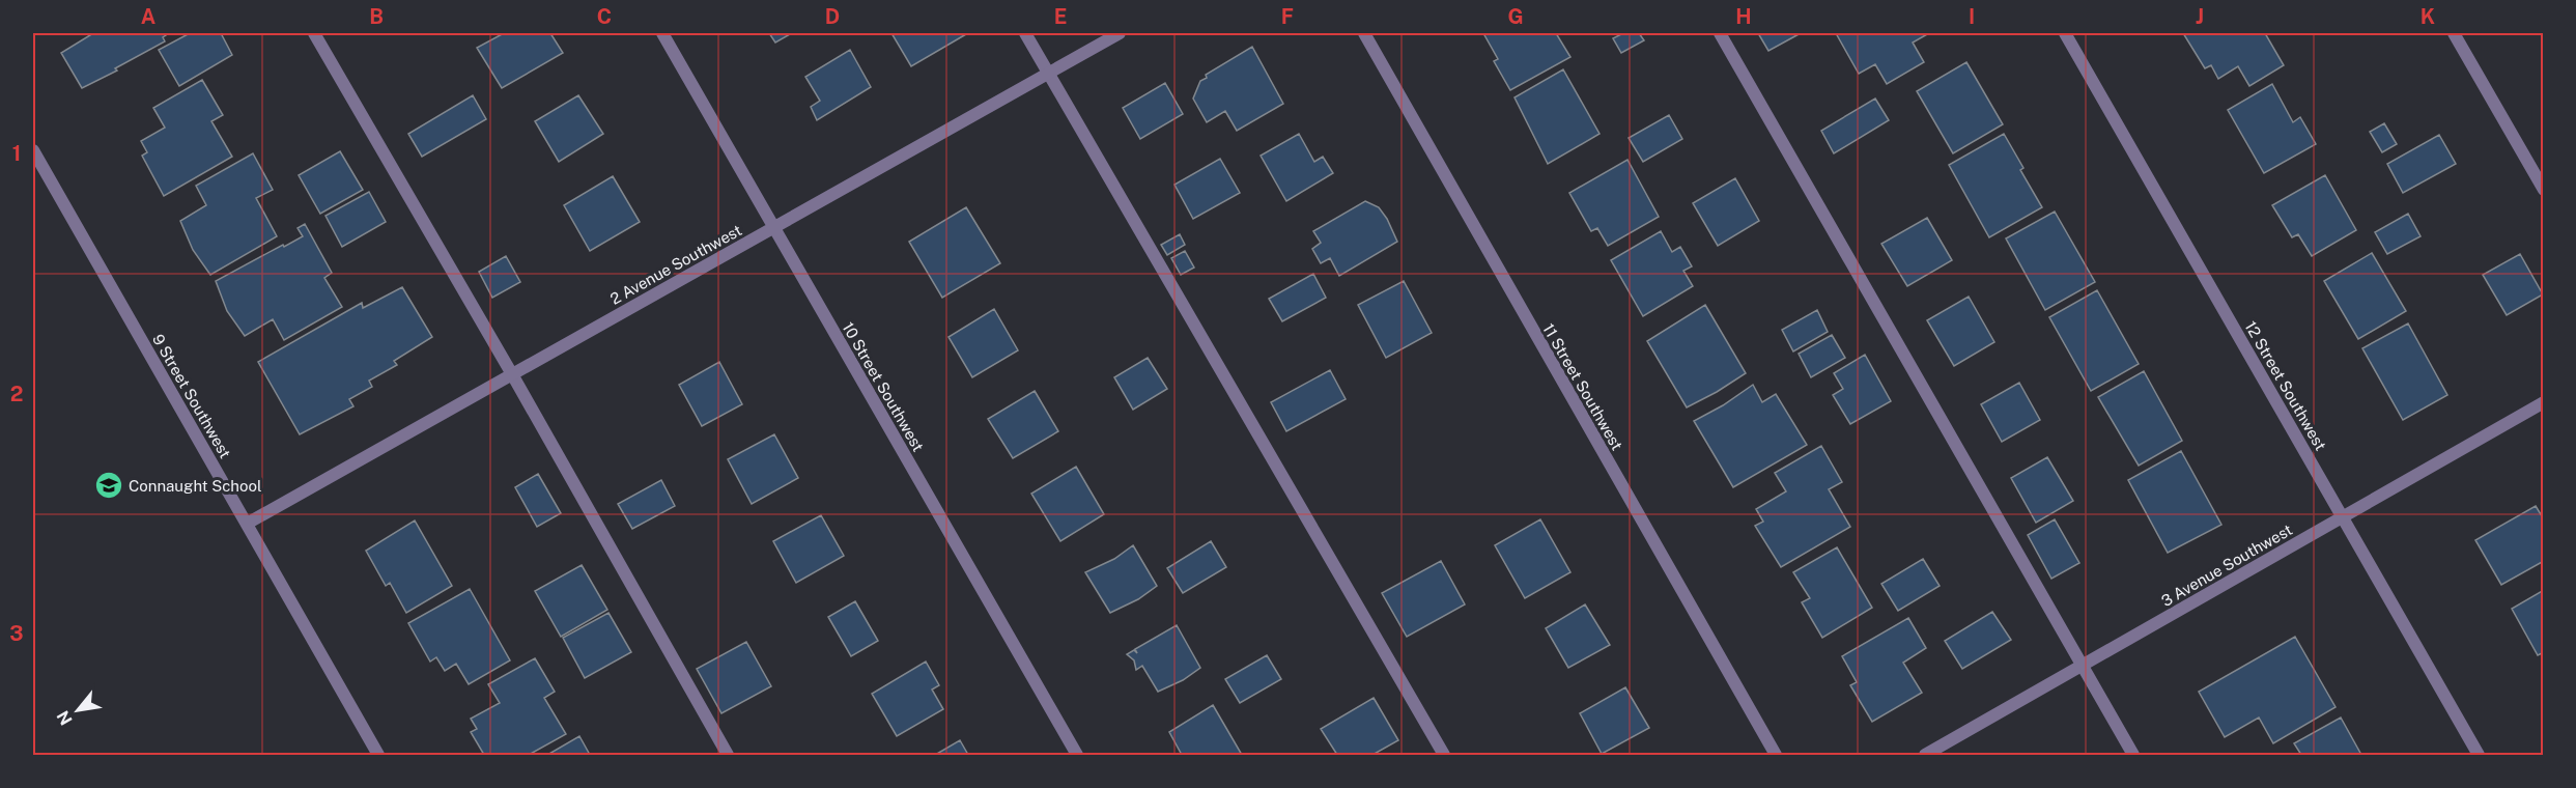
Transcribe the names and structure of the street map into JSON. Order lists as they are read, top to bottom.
{
  "streets": {
    "street": [
      "2 Avenue Southwest",
      "12 Street Southwest",
      "10 Street Southwest",
      "11 Street Southwest",
      "9 Street Southwest",
      "3 Avenue Southwest"
    ]
  },
  "crossings": [
    ["2 Avenue Southwest", "10 Street Southwest"],
    ["2 Avenue Southwest", "9 Street Southwest"],
    ["12 Street Southwest", "3 Avenue Southwest"]
  ],
  "places": {
    "school or university": ["Connaught School"]
  },
  "north": "bottom left",
  "grid": {
    "columns": [
      "A",
      "B",
      "C",
      "D",
      "E",
      "F",
      "G",
      "H",
      "I",
      "J",
      "K"
    ],
    "rows": ["1", "2", "3"]
  }
}
